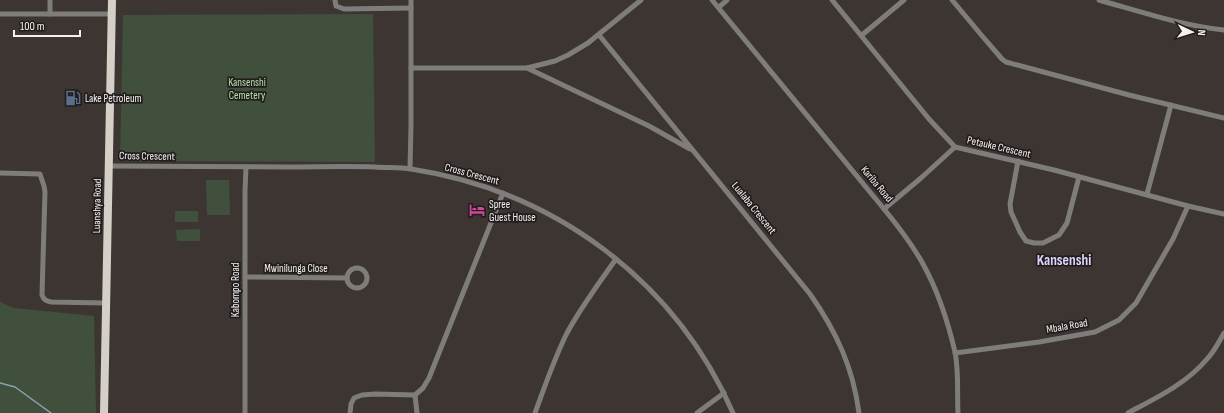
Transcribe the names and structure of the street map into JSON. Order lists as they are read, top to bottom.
{
  "streets": {
    "highway": ["Luanshya Road"],
    "street": [
      "Petauke Crescent",
      "Cross Crescent",
      "Kariba Road",
      "Lualaba Crescent",
      "Mwinilunga Close",
      "Kabompo Road",
      "Mbala Road"
    ]
  },
  "crossings": [
    ["Petauke Crescent", "Mbala Road"],
    ["Cross Crescent", "Luanshya Road"],
    ["Cross Crescent", "Kabompo Road"],
    ["Kariba Road", "Mbala Road"],
    ["Mwinilunga Close", "Kabompo Road"]
  ],
  "districts": ["Kansenshi"],
  "parks": ["Kansenshi Cemetery"],
  "places": {
    "fuel station": ["Lake Petroleum"],
    "hotel": ["Spree Guest House"]
  },
  "scale_bar": "100 m",
  "north": "right"
}
